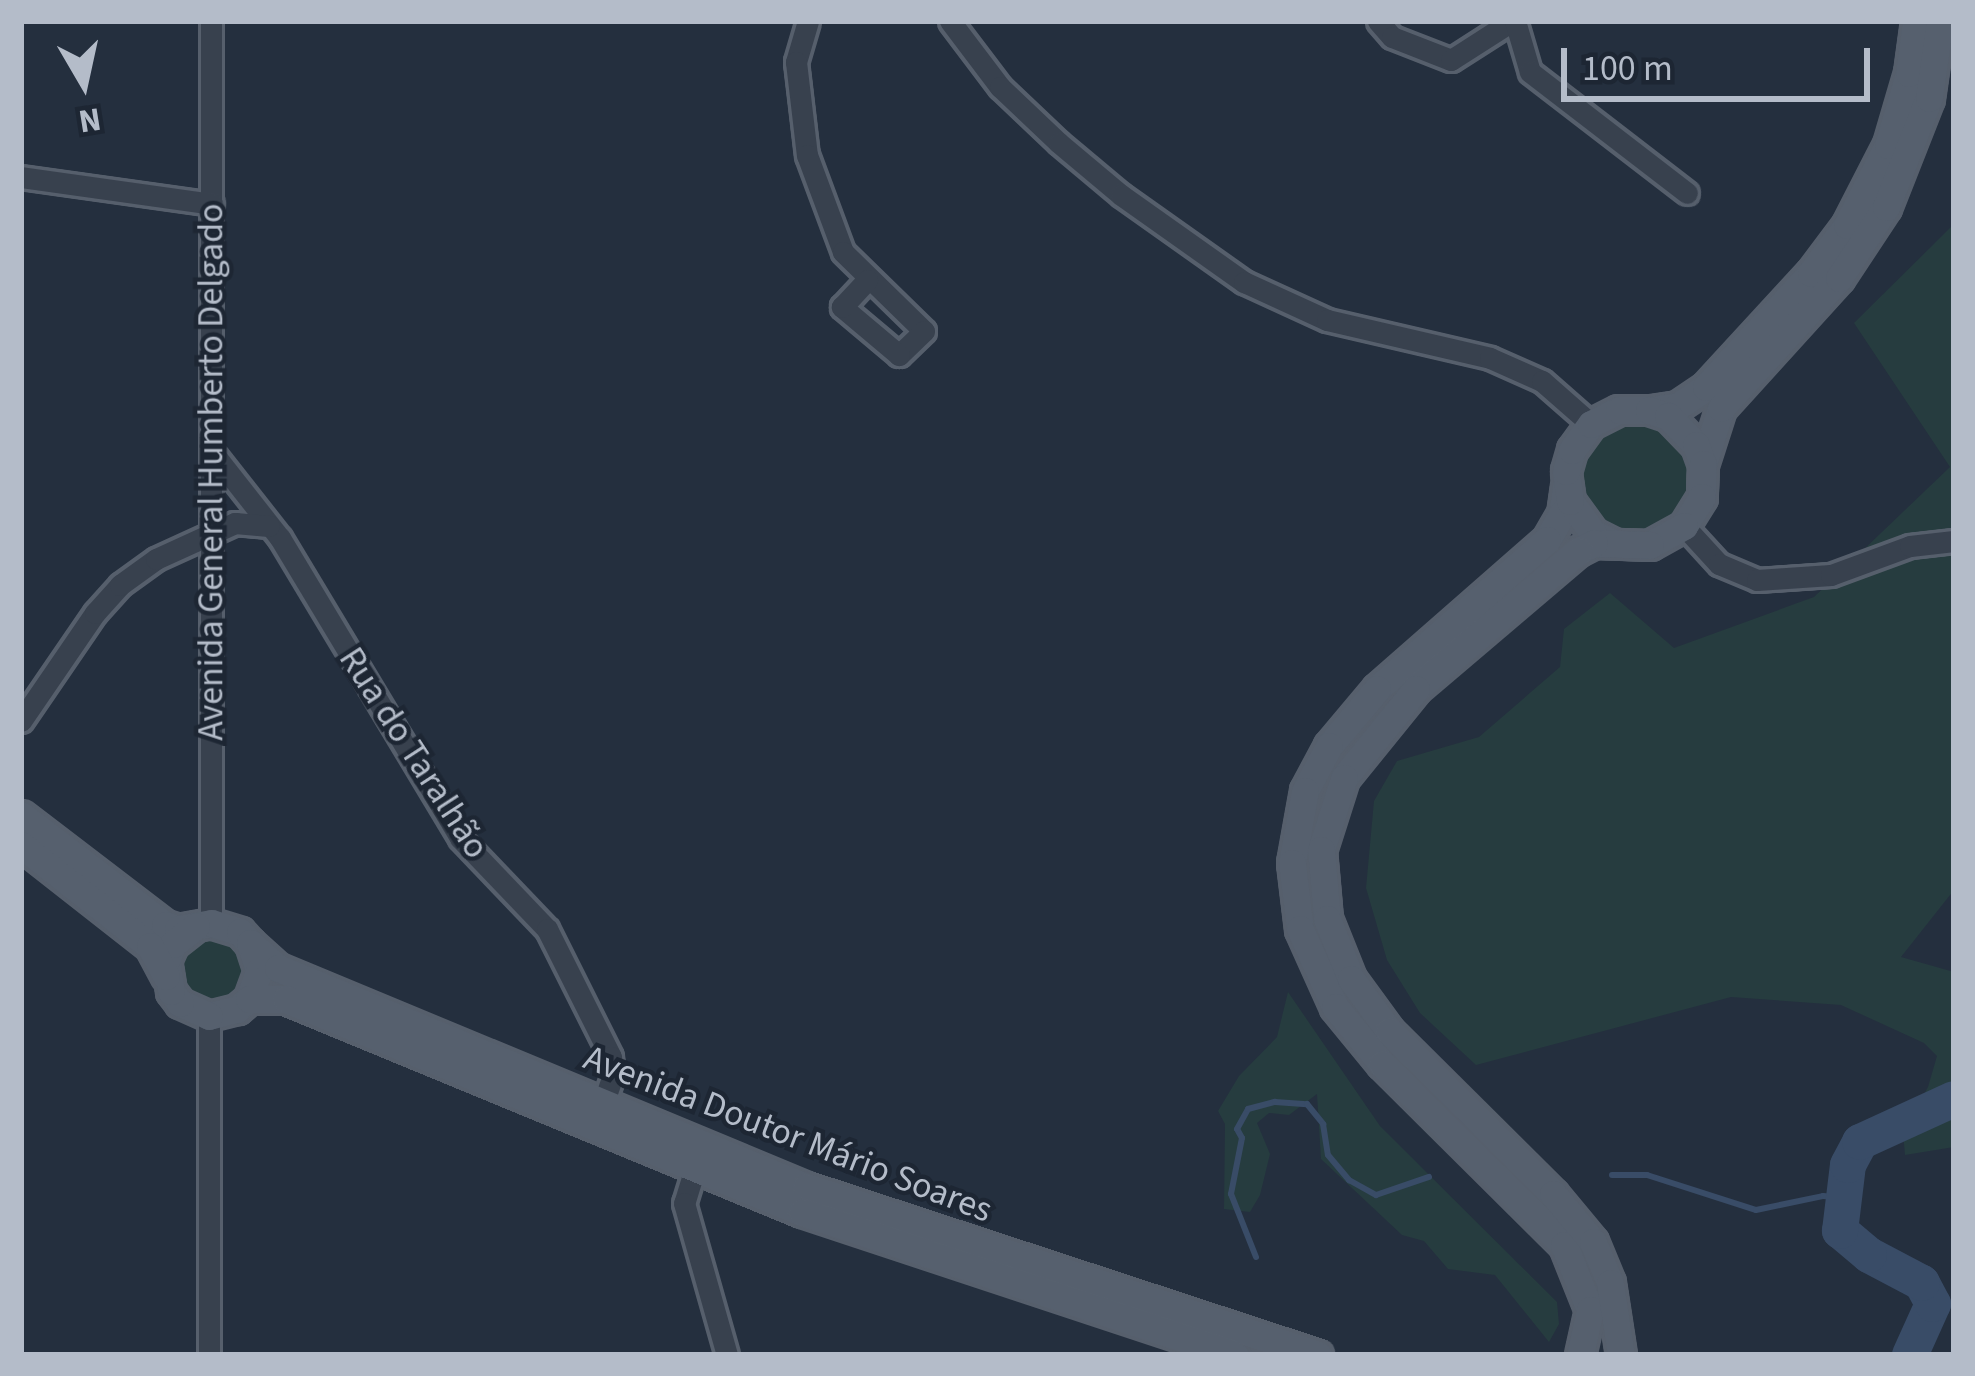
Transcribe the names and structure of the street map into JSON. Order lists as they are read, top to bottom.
{
  "streets": {
    "main road": ["Avenida Doutor Mário Soares"],
    "street": ["Avenida General Humberto Delgado", "Rua do Taralhão"]
  },
  "crossings": [
    ["Avenida General Humberto Delgado", "Rua do Taralhão"],
    ["Avenida General Humberto Delgado", "Avenida Doutor Mário Soares"],
    ["Rua do Taralhão", "Avenida Doutor Mário Soares"]
  ],
  "scale_bar": "100 m",
  "north": "bottom"
}
